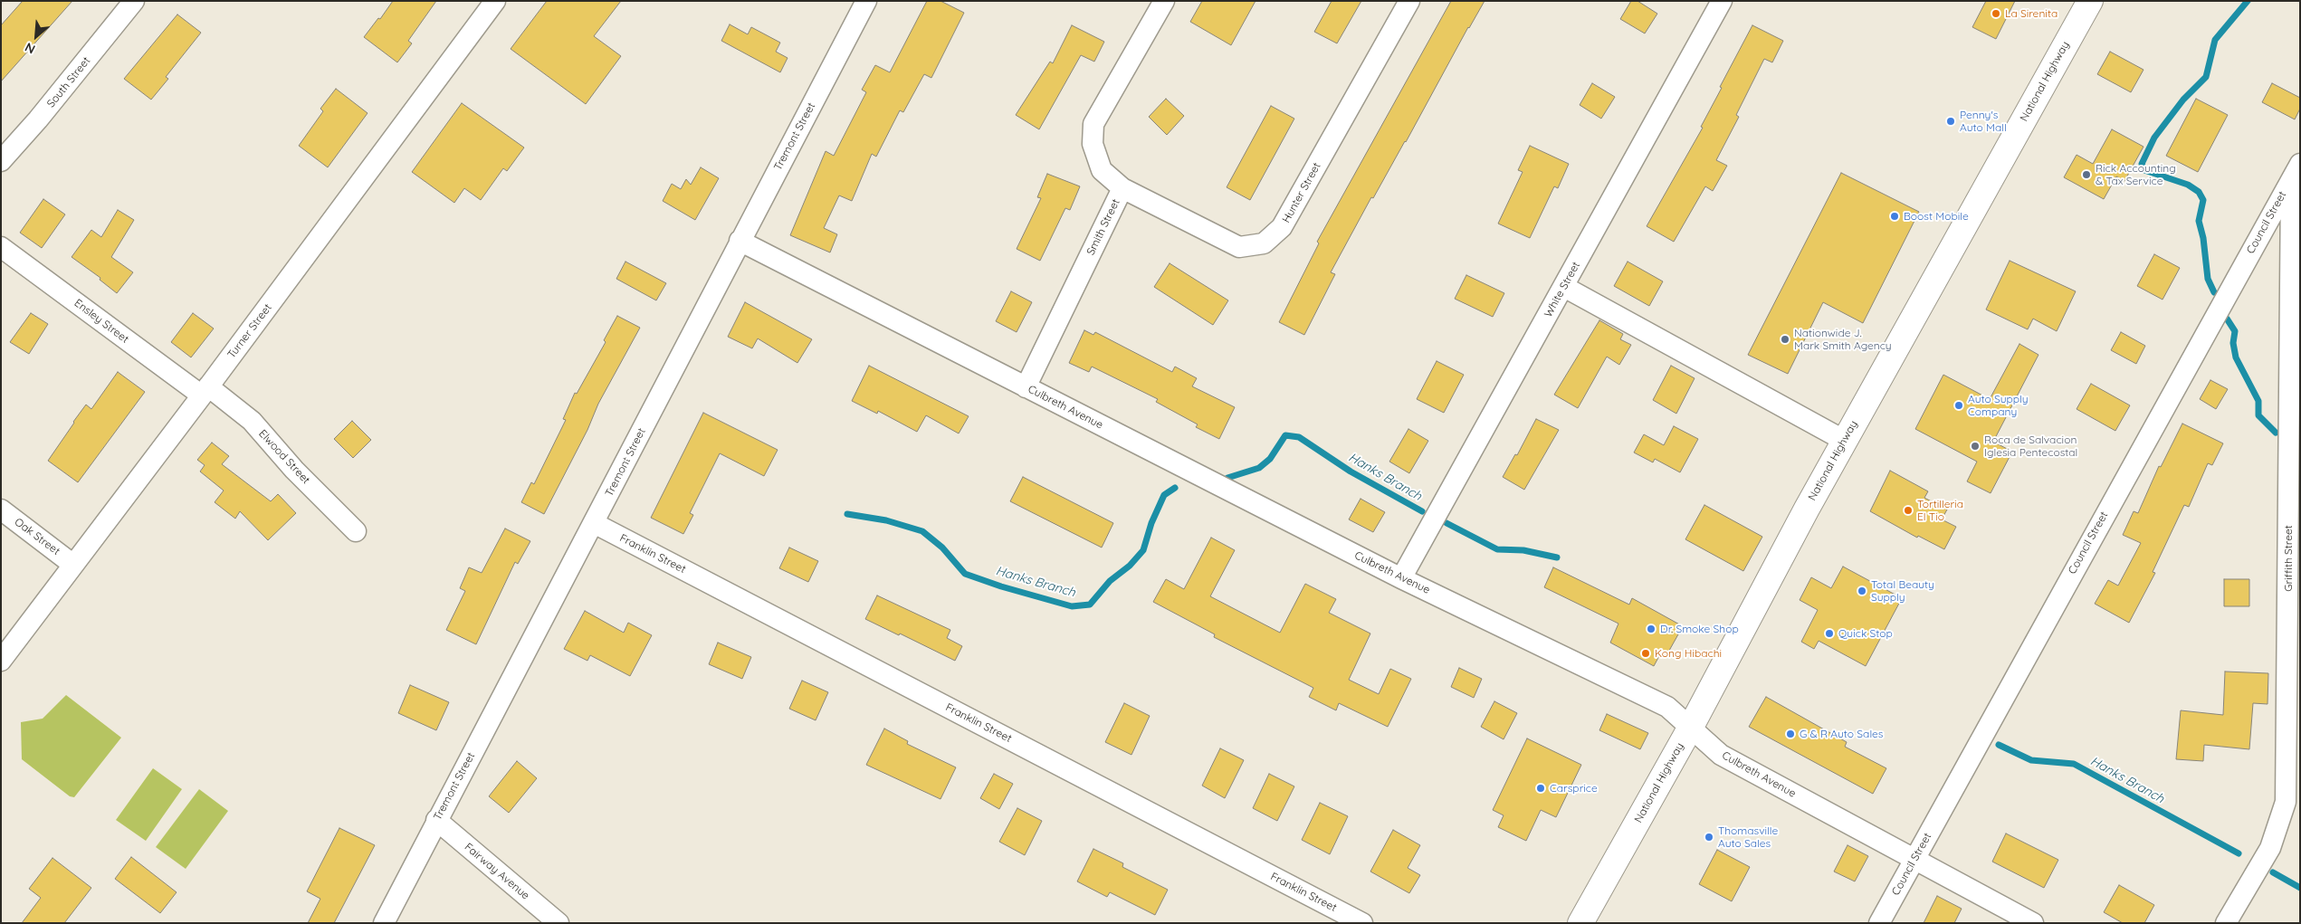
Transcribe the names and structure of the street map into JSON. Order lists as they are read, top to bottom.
{
  "streets": {
    "main road": ["National Highway"],
    "street": [
      "South Street",
      "Tremont Street",
      "Hunter Street",
      "Council Street",
      "Smith Street",
      "White Street",
      "Ensley Street",
      "Turner Street",
      "Culbreth Avenue",
      "Elwood Street",
      "Oak Street",
      "Franklin Street",
      "Griffith Street",
      "Fairway Avenue"
    ]
  },
  "crossings": [
    ["National Highway", "Culbreth Avenue"],
    ["Tremont Street", "Culbreth Avenue"],
    ["Tremont Street", "Franklin Street"],
    ["Tremont Street", "Fairway Avenue"],
    ["Hunter Street", "Smith Street"],
    ["Council Street", "Culbreth Avenue"],
    ["Council Street", "Griffith Street"],
    ["Smith Street", "Culbreth Avenue"],
    ["White Street", "Culbreth Avenue"],
    ["Ensley Street", "Turner Street"],
    ["Ensley Street", "Elwood Street"],
    ["Turner Street", "Elwood Street"],
    ["Turner Street", "Oak Street"]
  ],
  "water": ["Hanks Branch"],
  "places": [
    "La Sirenita",
    "Penny's Auto Mall",
    "Rick Accounting & Tax Service",
    "Boost Mobile",
    "Nationwide J. Mark Smith Agency",
    "Auto Supply Company",
    "Roca de Salvacion Iglesia Pentecostal",
    "Tortilleria El Tio",
    "Total Beauty Supply",
    "Dr. Smoke Shop",
    "Quick Stop",
    "Kong Hibachi",
    "G & R Auto Sales",
    "Carsprice",
    "Thomasville Auto Sales"
  ],
  "north": "bottom left"
}
